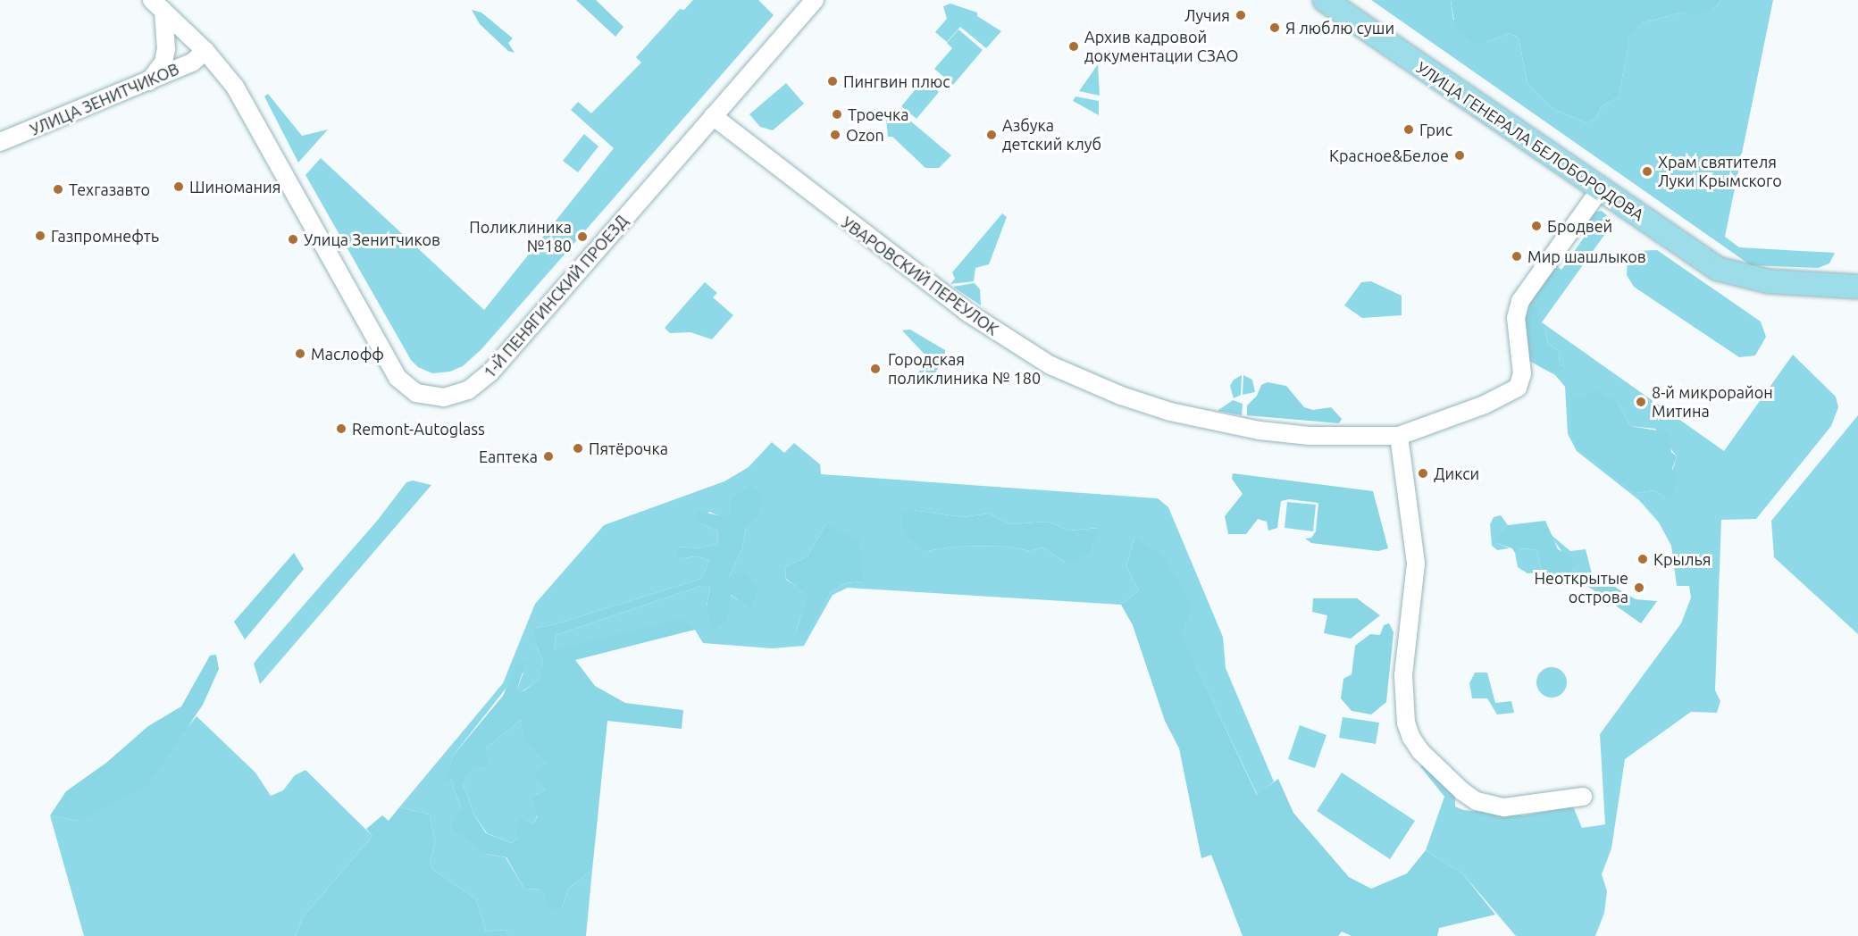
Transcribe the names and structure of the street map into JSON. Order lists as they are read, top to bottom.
{
  "streets": {
    "main road": ["УЛИЦА ГЕНЕРАЛА БЕЛОБОРОДОВА"],
    "street": ["УЛИЦА ЗЕНИТЧИКОВ", "УВАРОВСКИЙ ПЕРЕУЛОК", "1-Й ПЕНЯГИНСКИЙ ПРОЕЗД"]
  },
  "crossings": [
    ["УЛИЦА ЗЕНИТЧИКОВ", "1-Й ПЕНЯГИНСКИЙ ПРОЕЗД"],
    ["УЛИЦА ГЕНЕРАЛА БЕЛОБОРОДОВА", "УВАРОВСКИЙ ПЕРЕУЛОК"],
    ["УВАРОВСКИЙ ПЕРЕУЛОК", "1-Й ПЕНЯГИНСКИЙ ПРОЕЗД"]
  ],
  "places": [
    "Лучия",
    "Я люблю суши",
    "Архив кадровой документации СЗАО",
    "Пингвин плюс",
    "Троечка",
    "Грис",
    "Ozon",
    "Азбука детский клуб",
    "Красное&Белое",
    "Храм святителя Луки Крымского",
    "Шиномания",
    "Техгазавто",
    "Бродвей",
    "Газпромнефть",
    "Поликлиника №180",
    "Улица Зенитчиков",
    "Мир шашлыков",
    "Маслофф",
    "Городская поликлиника № 180",
    "8-й микрорайон Митина",
    "Remont-Autoglass",
    "Пятёрочка",
    "Еаптека",
    "Дикси",
    "Крылья",
    "Неоткрытые острова"
  ]
}
